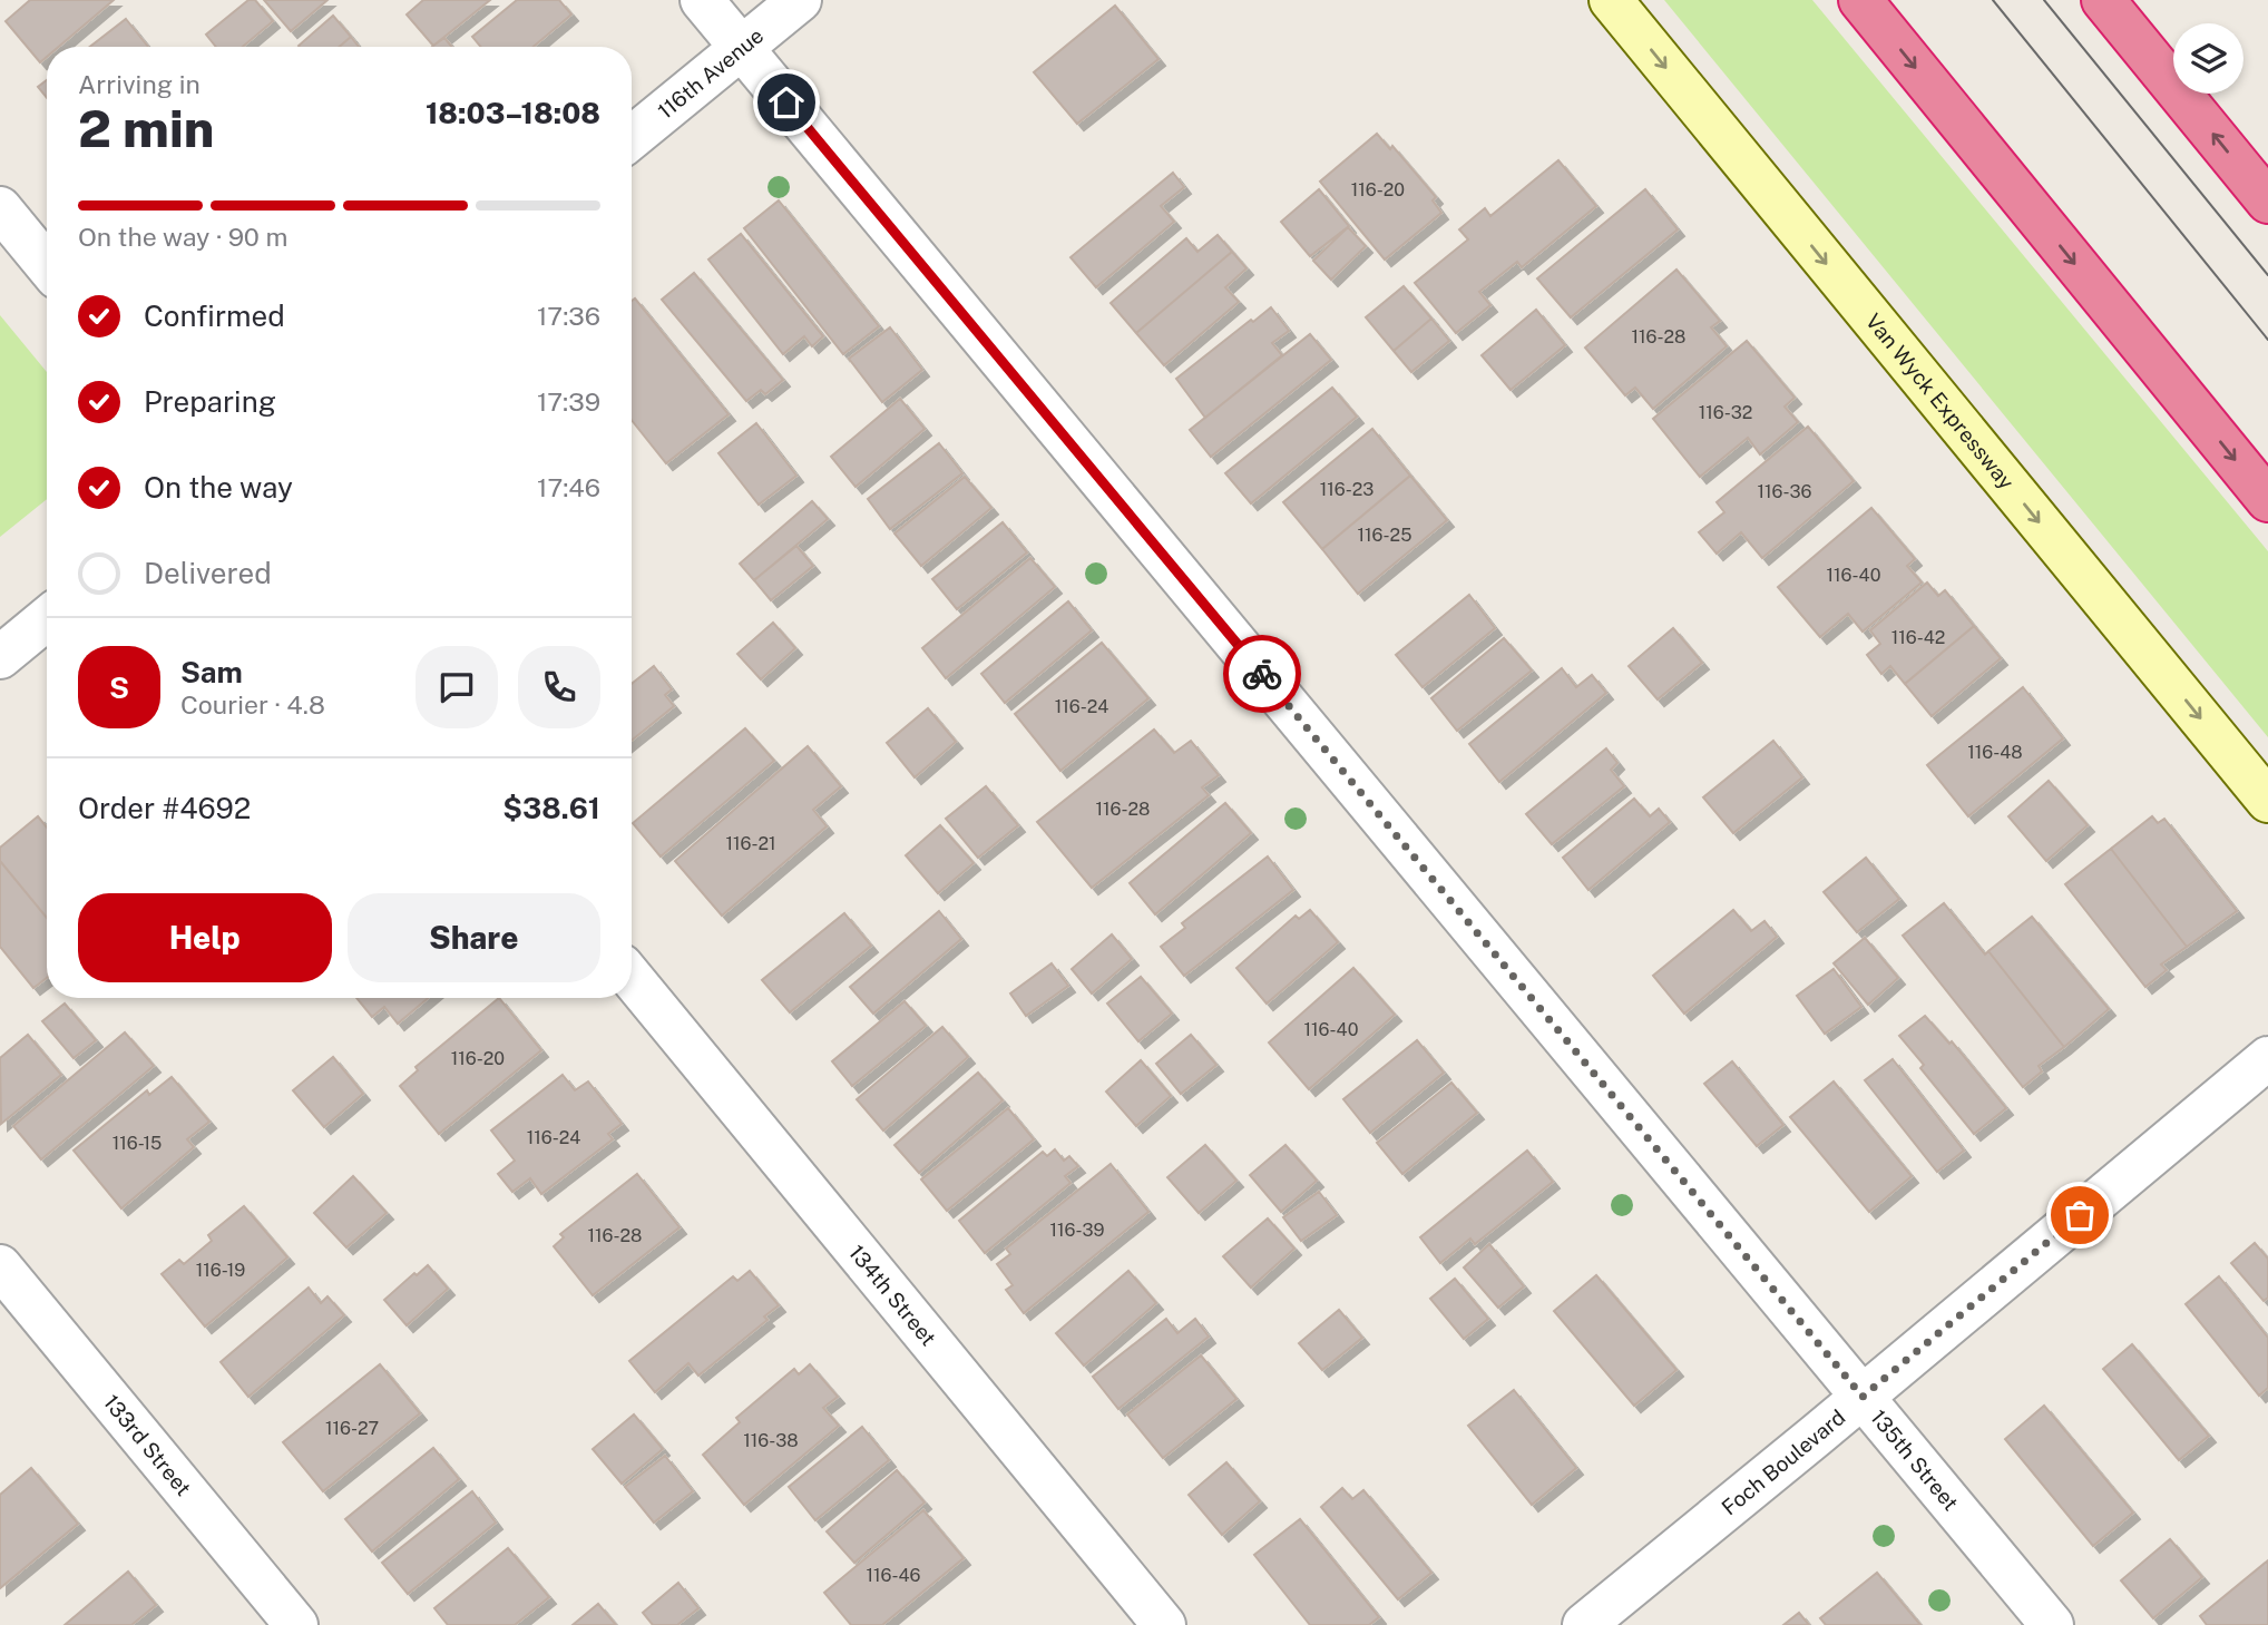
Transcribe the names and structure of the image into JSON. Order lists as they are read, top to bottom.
{
  "streets": {
    "main road": ["Van Wyck Expressway"],
    "street": [
      "116th Avenue",
      "134th Street",
      "133rd Street",
      "135th Street",
      "Foch Boulevard"
    ]
  },
  "crossings": [
    ["116th Avenue", "135th Street"],
    ["135th Street", "Foch Boulevard"]
  ],
  "one_way": ["Van Wyck Expressway"],
  "house_numbers": [
    "116-20",
    "116-28",
    "116-32",
    "116-23",
    "116-36",
    "116-25",
    "116-40",
    "116-42",
    "116-24",
    "116-48",
    "116-28",
    "116-21",
    "116-40",
    "116-20",
    "116-24",
    "116-15",
    "116-39",
    "116-28",
    "116-19",
    "116-27",
    "116-38",
    "116-46"
  ],
  "page": {
    "heading": ["2 min", "Arriving in", "18:03–18:08"],
    "panel": [
      "Sam",
      "Courier · 4.8",
      "Order #4692",
      "$38.61"
    ],
    "bar": "On the way · 90 m",
    "list": [
      ["Confirmed", "17:36"],
      ["Preparing", "17:39"],
      ["On the way", "17:46"],
      "Delivered"
    ],
    "round": "S",
    "buttons": ["Help", "Share"]
  }
}
